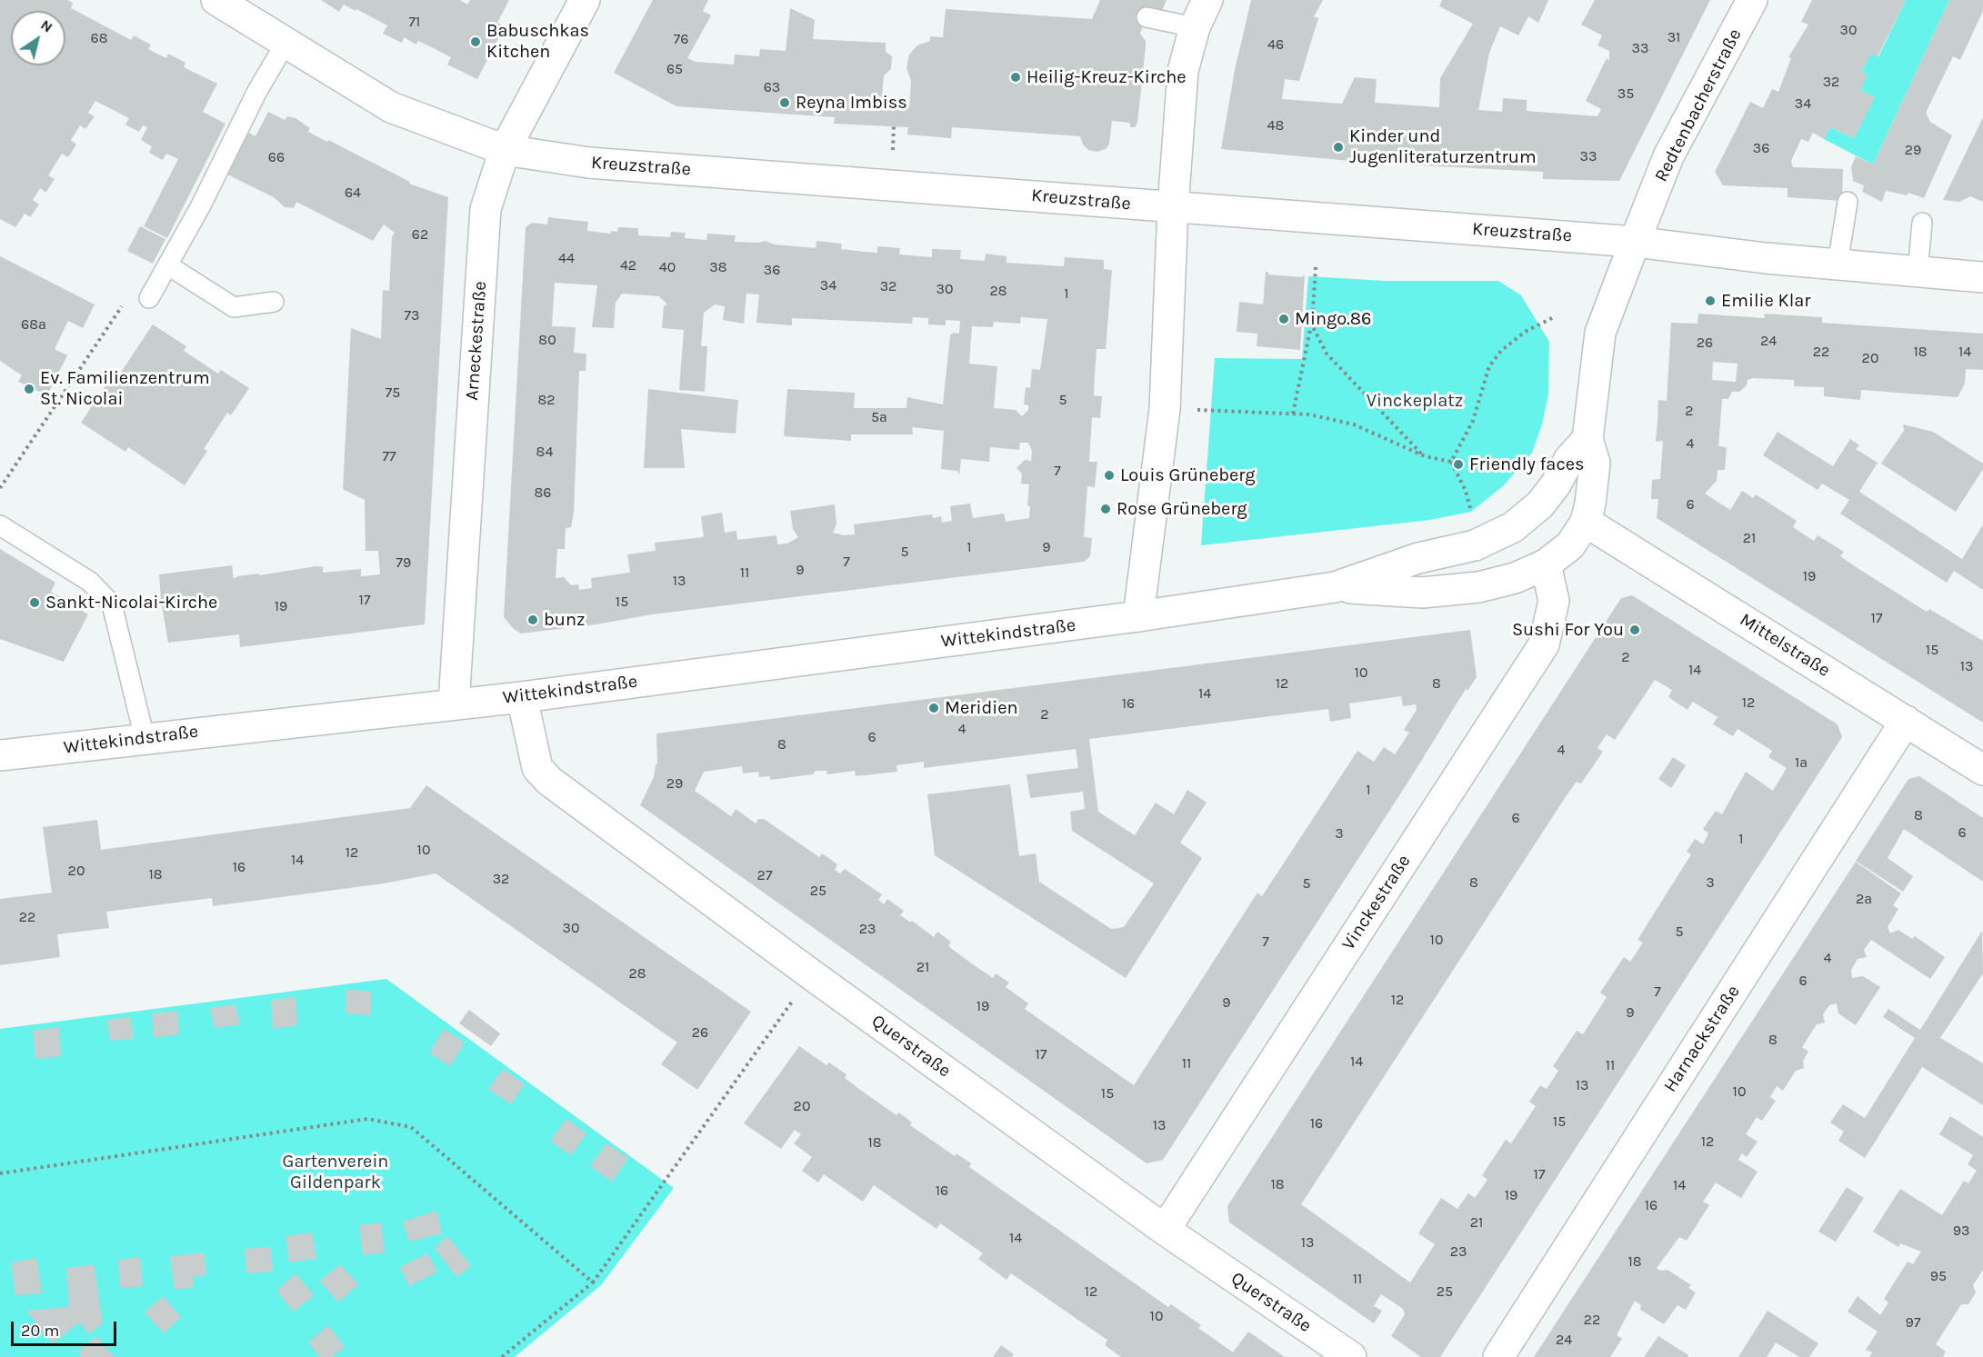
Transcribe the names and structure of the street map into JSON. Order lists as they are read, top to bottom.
{
  "streets": {
    "street": [
      "Redtenbacherstraße",
      "Kreuzstraße",
      "Arneckestraße",
      "Wittekindstraße",
      "Mittelstraße",
      "Vinckestraße",
      "Harnackstraße",
      "Querstraße"
    ]
  },
  "crossings": [
    ["Redtenbacherstraße", "Kreuzstraße"],
    ["Kreuzstraße", "Arneckestraße"],
    ["Arneckestraße", "Wittekindstraße"],
    ["Wittekindstraße", "Querstraße"],
    ["Mittelstraße", "Harnackstraße"],
    ["Vinckestraße", "Querstraße"]
  ],
  "parks": ["Vinckeplatz", "Gartenverein Gildenpark"],
  "places": [
    "Babuschkas Kitchen",
    "Heilig-Kreuz-Kirche",
    "Reyna Imbiss",
    "Kinder und Jugenliteraturzentrum",
    "Emilie Klar",
    "Mingo.86",
    "Ev. Familienzentrum St. Nicolai",
    "Friendly faces",
    "Louis Grüneberg",
    "Rose Grüneberg",
    "Sankt-Nicolai-Kirche",
    "bunz",
    "Sushi For You",
    "Meridien"
  ],
  "house_numbers": [
    "71",
    "30",
    "31",
    "68",
    "76",
    "46",
    "33",
    "65",
    "32",
    "63",
    "35",
    "34",
    "48",
    "36",
    "29",
    "33",
    "66",
    "64",
    "62",
    "44",
    "42",
    "40",
    "38",
    "36",
    "34",
    "32",
    "30",
    "28",
    "1",
    "73",
    "68a",
    "80",
    "24",
    "26",
    "22",
    "18",
    "14",
    "20",
    "75",
    "82",
    "5",
    "2",
    "5a",
    "4",
    "84",
    "77",
    "7",
    "86",
    "6",
    "21",
    "1",
    "9",
    "5",
    "7",
    "79",
    "9",
    "11",
    "19",
    "13",
    "17",
    "15",
    "19",
    "17",
    "15",
    "2",
    "13",
    "14",
    "10",
    "12",
    "8",
    "14",
    "12",
    "16",
    "2",
    "4",
    "6",
    "8",
    "4",
    "1a",
    "29",
    "1",
    "8",
    "6",
    "6",
    "3",
    "1",
    "10",
    "12",
    "14",
    "16",
    "20",
    "18",
    "27",
    "32",
    "8",
    "3",
    "5",
    "25",
    "2a",
    "22",
    "30",
    "23",
    "5",
    "10",
    "7",
    "4",
    "21",
    "28",
    "6",
    "7",
    "12",
    "9",
    "19",
    "9",
    "26",
    "8",
    "17",
    "14",
    "11",
    "11",
    "13",
    "10",
    "15",
    "20",
    "15",
    "16",
    "13",
    "12",
    "18",
    "17",
    "18",
    "14",
    "16",
    "19",
    "16",
    "21",
    "93",
    "14",
    "13",
    "23",
    "18",
    "95",
    "11",
    "12",
    "25",
    "10",
    "22",
    "97",
    "24"
  ],
  "scale_bar": "20 m",
  "north": "top right"
}
